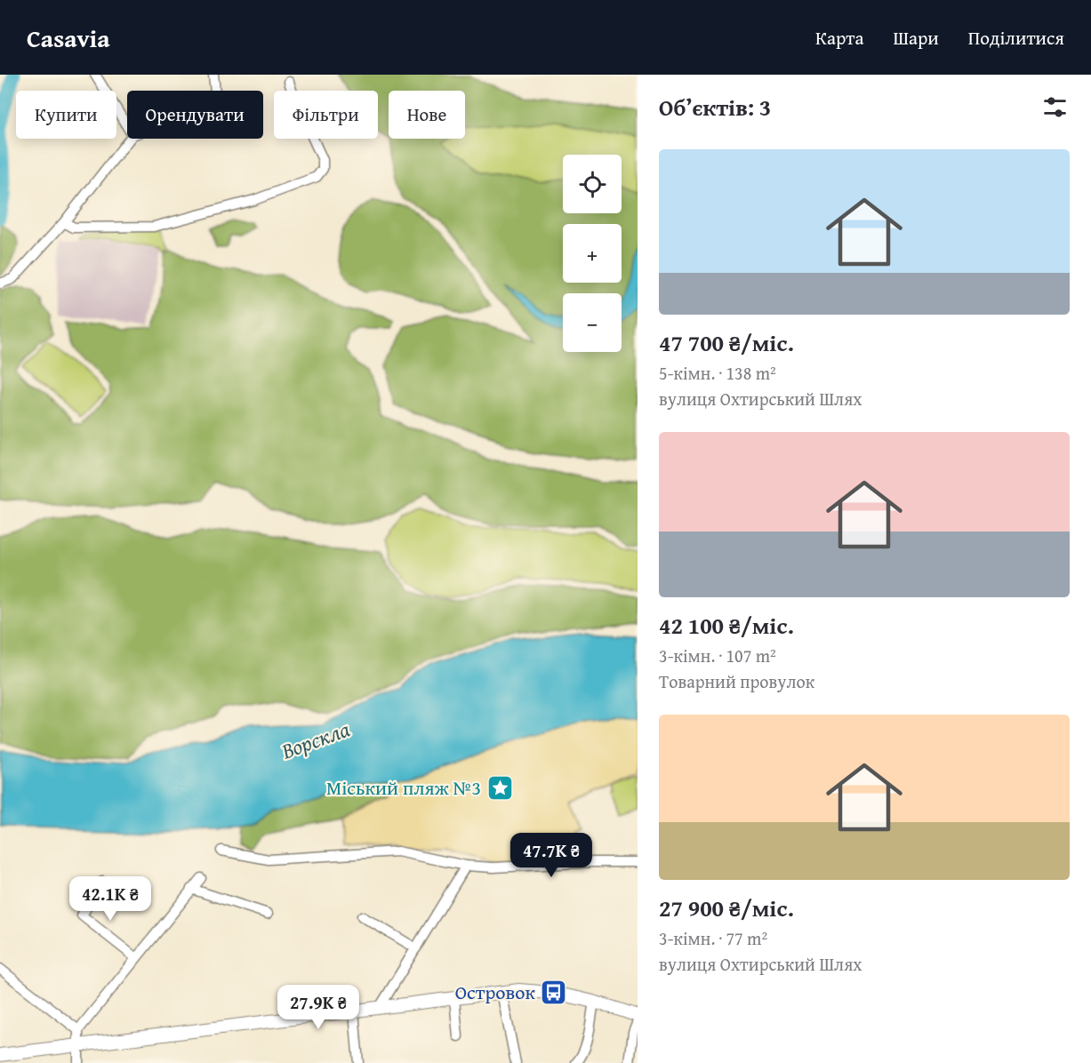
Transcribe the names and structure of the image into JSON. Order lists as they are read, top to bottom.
{
  "water": ["Ворскла"],
  "places": {
    "place": ["Міський пляж №3"],
    "bus stop": ["Островок"]
  },
  "page": {
    "header": "Casavia",
    "nav": ["Карта", "Шари", "Поділитися"],
    "heading": "Об’єктів: 3",
    "chip": [
      "Купити",
      "Орендувати",
      "Фільтри",
      "Нове"
    ],
    "list": [
      {
        "name": "47 700 ₴/міс.",
        "note": "5-кімн. · 138 m² · вулиця Охтирський Шлях"
      },
      {
        "name": "42 100 ₴/міс.",
        "note": "3-кімн. · 107 m² · Товарний провулок"
      },
      {
        "name": "27 900 ₴/міс.",
        "note": "3-кімн. · 77 m² · вулиця Охтирський Шлях"
      }
    ],
    "map_buttons": ["+", "−"],
    "price": ["47.7K ₴", "42.1K ₴", "27.9K ₴"]
  }
}
